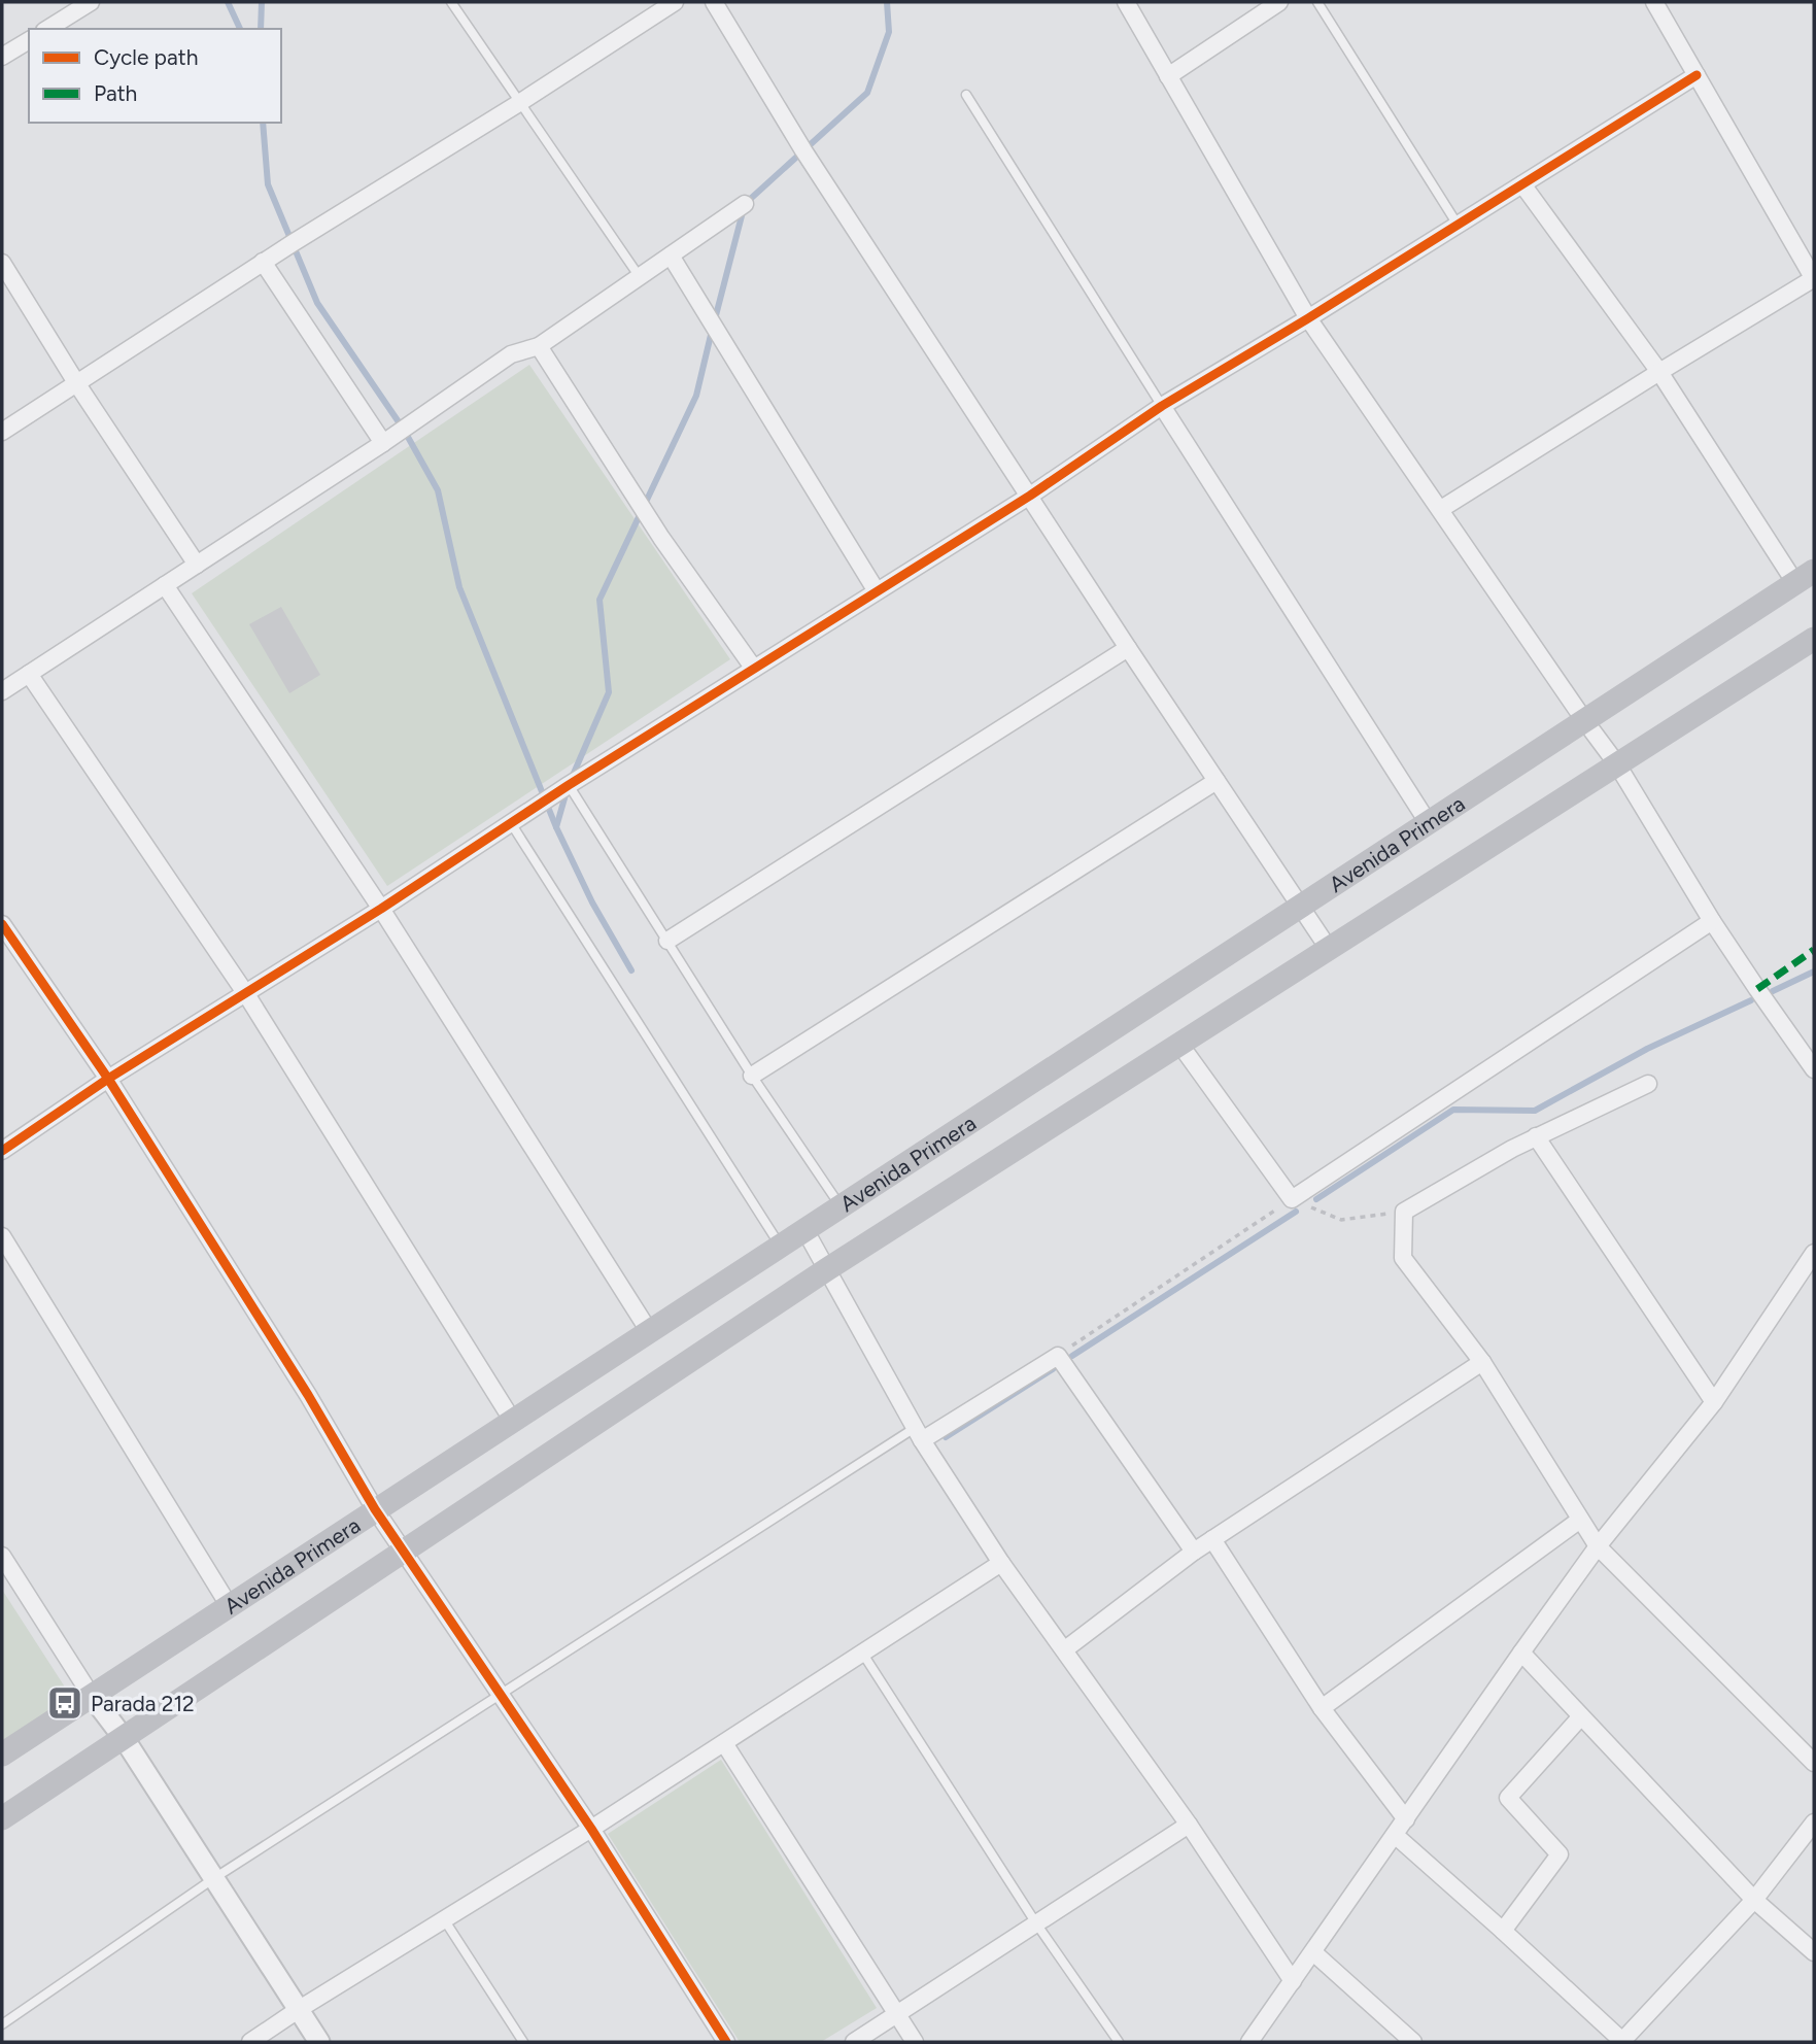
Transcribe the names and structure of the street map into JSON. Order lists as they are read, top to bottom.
{
  "streets": {
    "main road": ["Avenida Primera"]
  },
  "places": {
    "bus stop": ["Parada 212"]
  },
  "legend": ["Cycle path", "Path"]
}
